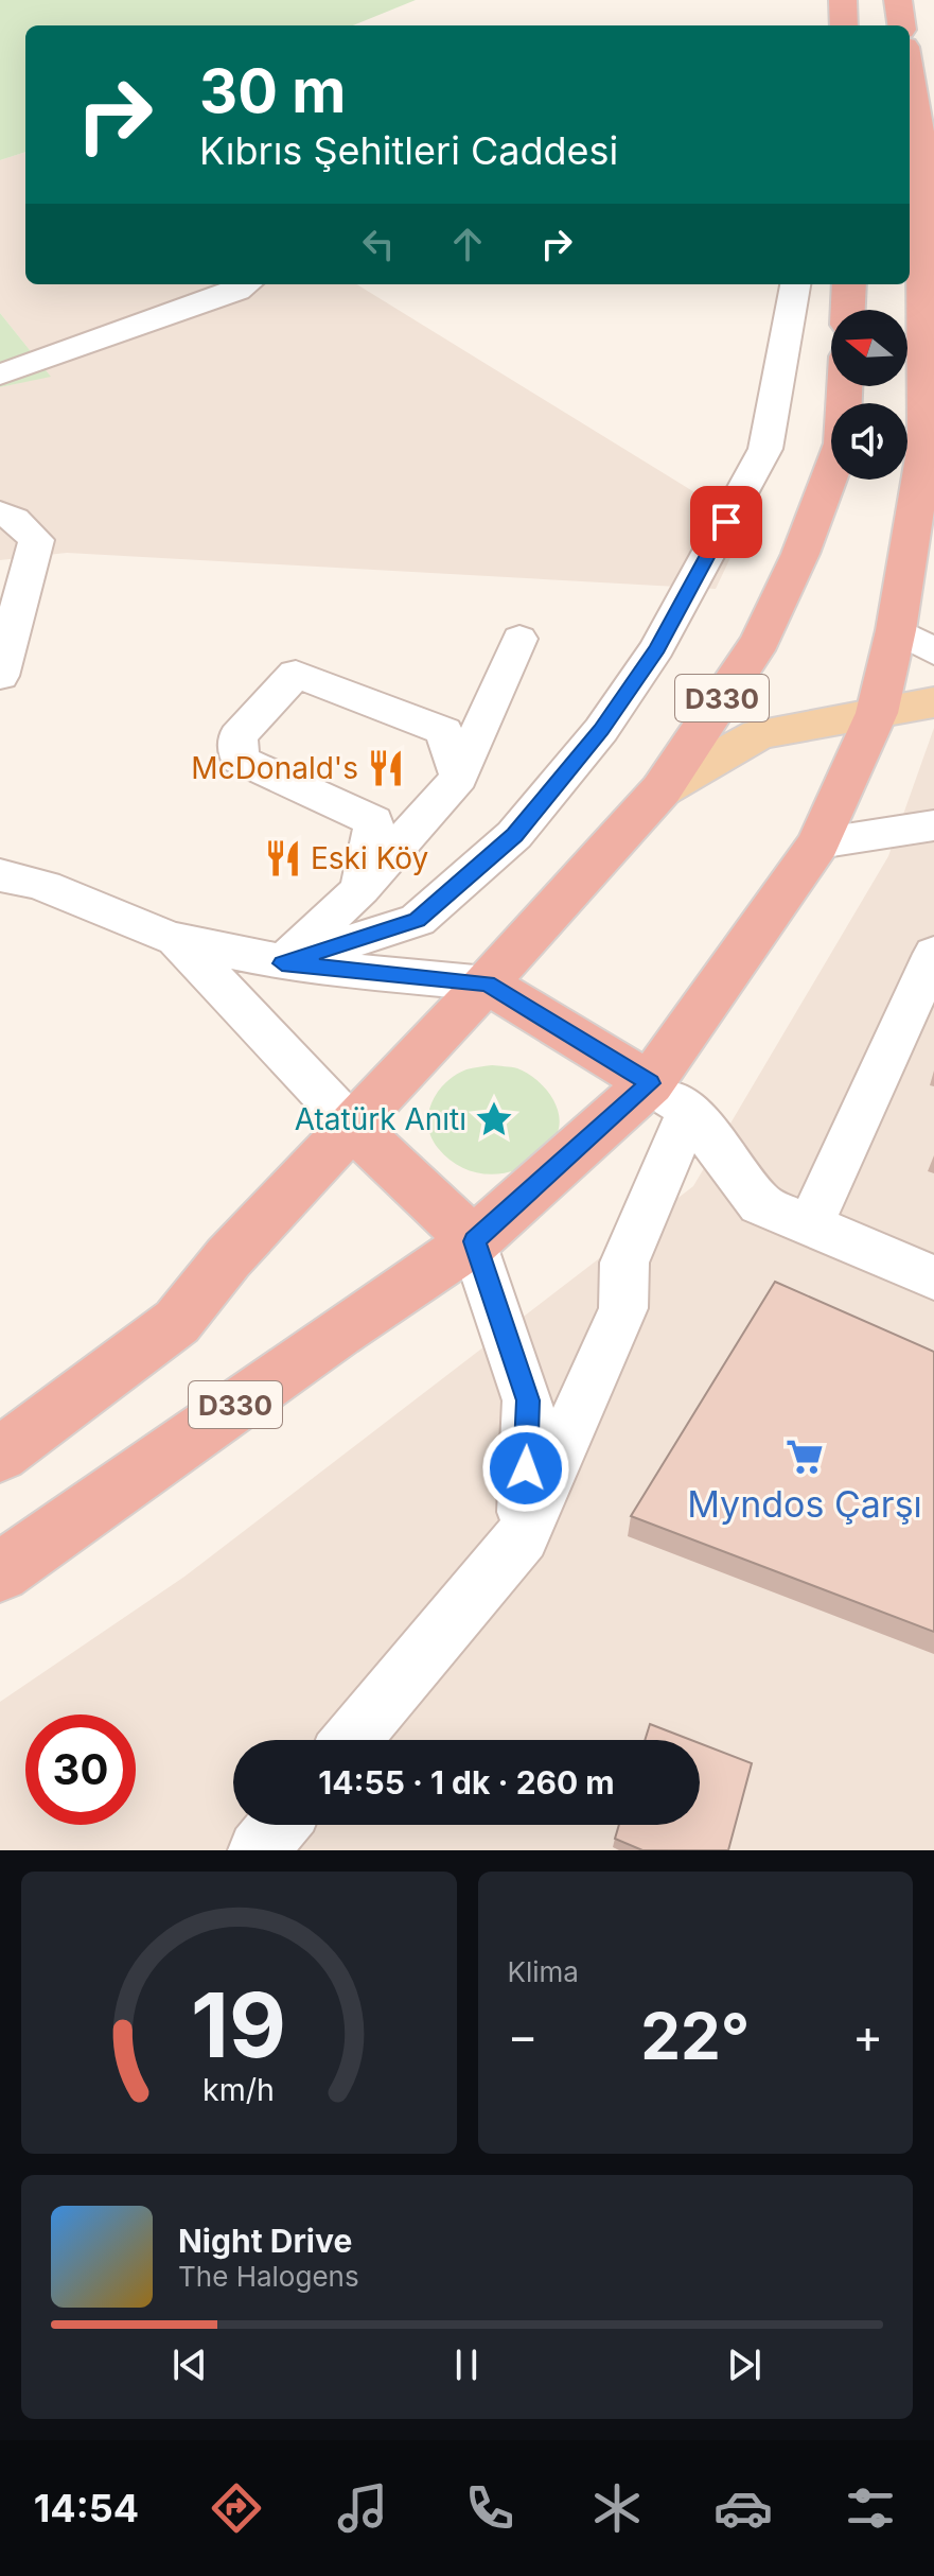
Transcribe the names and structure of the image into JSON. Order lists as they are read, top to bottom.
{
  "streets": {
    "highway": ["D330"]
  },
  "places": {
    "restaurant": ["McDonald's", "Eski Köy"],
    "place": ["Atatürk Anıtı"],
    "supermarket": ["Myndos Çarşı"]
  },
  "north": "left",
  "page": {
    "turn": ["30 m", "Kıbrıs Şehitleri Caddesi"],
    "limit": "30",
    "trip": "14:55 · 1 dk · 260 m",
    "tile": "Klima",
    "heat": ["−", "22°", "+"],
    "song": ["Night Drive", "The Halogens"],
    "tabs": "14:54",
    "gauge": ["19", "km/h"]
  }
}
